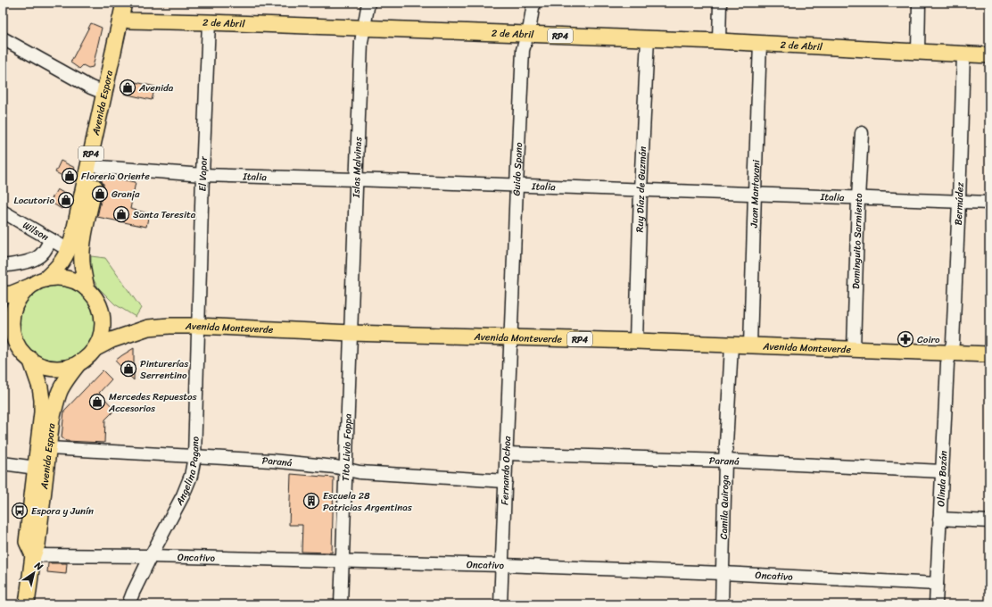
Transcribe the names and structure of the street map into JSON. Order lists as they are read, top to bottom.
{
  "streets": {
    "main road": [
      "2 de Abril",
      "RP4",
      "Avenida Espora",
      "Avenida Monteverde"
    ],
    "street": [
      "Islas Malvinas",
      "Guido Spano",
      "El Vapor",
      "Italia",
      "Ruy Díaz de Guzmán",
      "Juan Mantovani",
      "Bermúdez",
      "Wilson",
      "Dominguito Sarmiento",
      "Tito Livio Foppa",
      "Paraná",
      "Angelina Pagano",
      "Fernando Ochoa",
      "Olinda Bozán",
      "Camila Quiroga",
      "Oncativo"
    ]
  },
  "crossings": [
    ["2 de Abril", "Avenida Espora"],
    ["2 de Abril", "Islas Malvinas"],
    ["2 de Abril", "Guido Spano"],
    ["2 de Abril", "El Vapor"],
    ["2 de Abril", "Ruy Díaz de Guzmán"],
    ["2 de Abril", "Juan Mantovani"],
    ["2 de Abril", "Bermúdez"],
    ["RP4", "Avenida Espora"],
    ["RP4", "Avenida Monteverde"],
    ["Avenida Espora", "Italia"],
    ["Avenida Espora", "Wilson"],
    ["Avenida Espora", "Avenida Monteverde"],
    ["Avenida Espora", "Paraná"],
    ["Avenida Espora", "Oncativo"],
    ["Islas Malvinas", "Italia"],
    ["Islas Malvinas", "Avenida Monteverde"],
    ["Islas Malvinas", "Tito Livio Foppa"],
    ["Guido Spano", "Italia"],
    ["Guido Spano", "Avenida Monteverde"],
    ["Guido Spano", "Fernando Ochoa"],
    ["El Vapor", "Italia"],
    ["El Vapor", "Avenida Monteverde"],
    ["El Vapor", "Angelina Pagano"],
    ["Italia", "Ruy Díaz de Guzmán"],
    ["Italia", "Juan Mantovani"],
    ["Italia", "Bermúdez"],
    ["Italia", "Dominguito Sarmiento"],
    ["Ruy Díaz de Guzmán", "Avenida Monteverde"],
    ["Juan Mantovani", "Avenida Monteverde"],
    ["Bermúdez", "Avenida Monteverde"],
    ["Bermúdez", "Olinda Bozán"],
    ["Dominguito Sarmiento", "Avenida Monteverde"],
    ["Avenida Monteverde", "Tito Livio Foppa"],
    ["Avenida Monteverde", "Angelina Pagano"],
    ["Avenida Monteverde", "Fernando Ochoa"],
    ["Avenida Monteverde", "Olinda Bozán"],
    ["Avenida Monteverde", "Camila Quiroga"],
    ["Tito Livio Foppa", "Paraná"],
    ["Tito Livio Foppa", "Oncativo"],
    ["Paraná", "Angelina Pagano"],
    ["Paraná", "Fernando Ochoa"],
    ["Paraná", "Olinda Bozán"],
    ["Paraná", "Camila Quiroga"],
    ["Angelina Pagano", "Oncativo"],
    ["Fernando Ochoa", "Oncativo"],
    ["Olinda Bozán", "Oncativo"],
    ["Camila Quiroga", "Oncativo"]
  ],
  "places": {
    "shop": [
      "Avenida",
      "Floreria Oriente",
      "Granja",
      "Locutorio",
      "Santa Teresita",
      "Pinturerías Serrentino",
      "Mercedes Repuestos Accesorios"
    ],
    "pharmacy": ["Coiro"],
    "building": ["Escuela 28 Patricias Argentinas"],
    "bus stop": ["Espora y Junín"]
  },
  "north": "top right"
}
